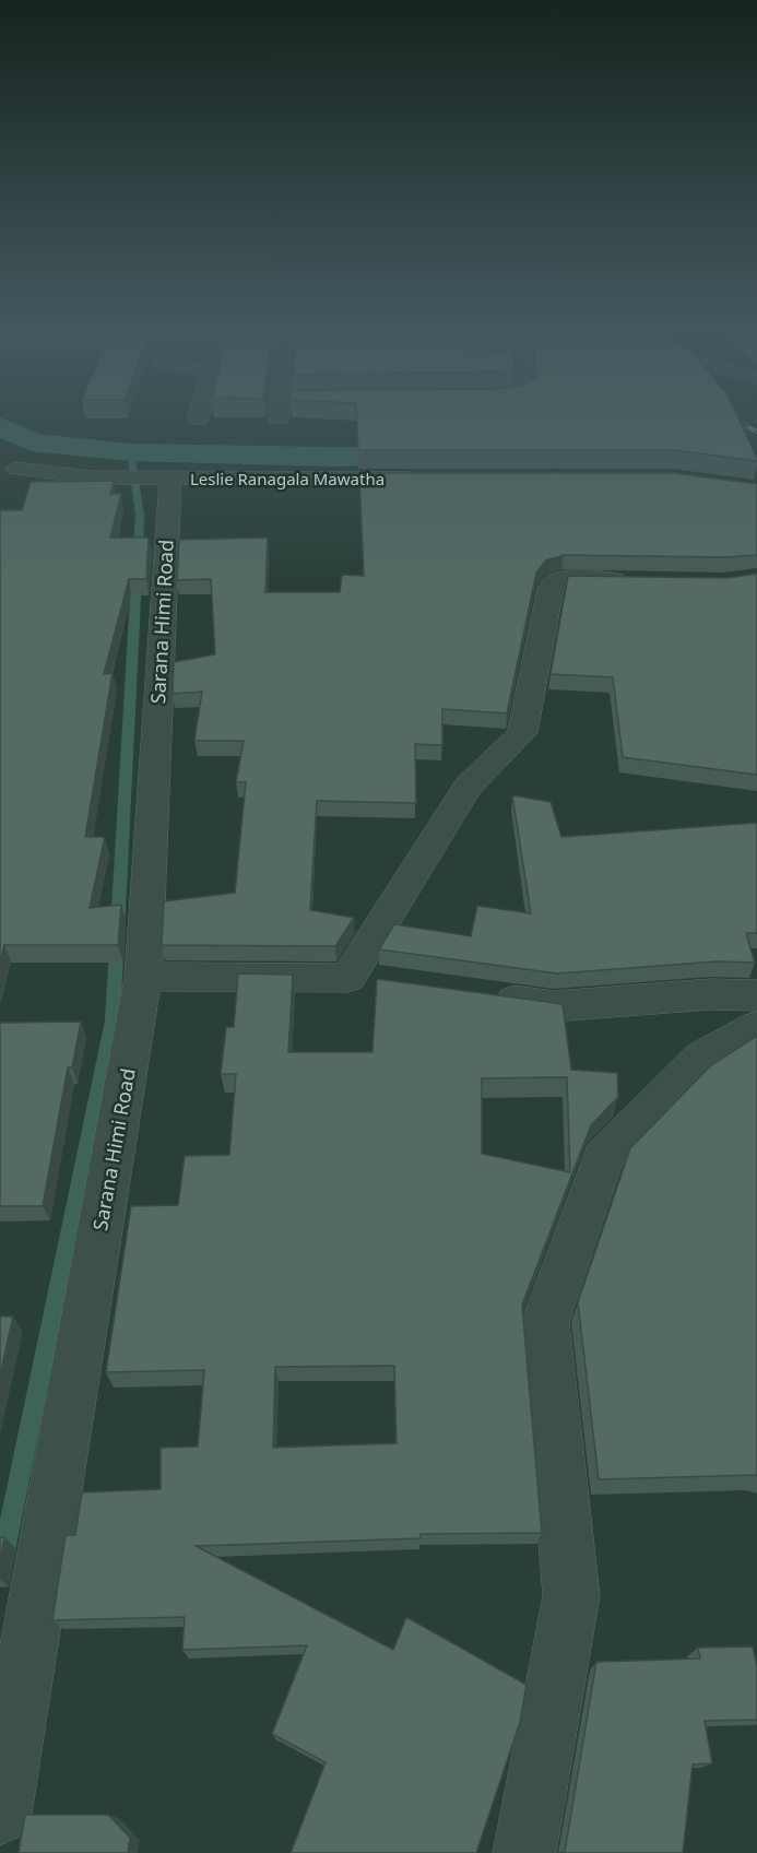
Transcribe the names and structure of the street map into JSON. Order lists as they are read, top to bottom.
{
  "streets": {
    "street": ["Leslie Ranagala Mawatha", "Sarana Himi Road"]
  },
  "crossings": [
    ["Leslie Ranagala Mawatha", "Sarana Himi Road"]
  ]
}
